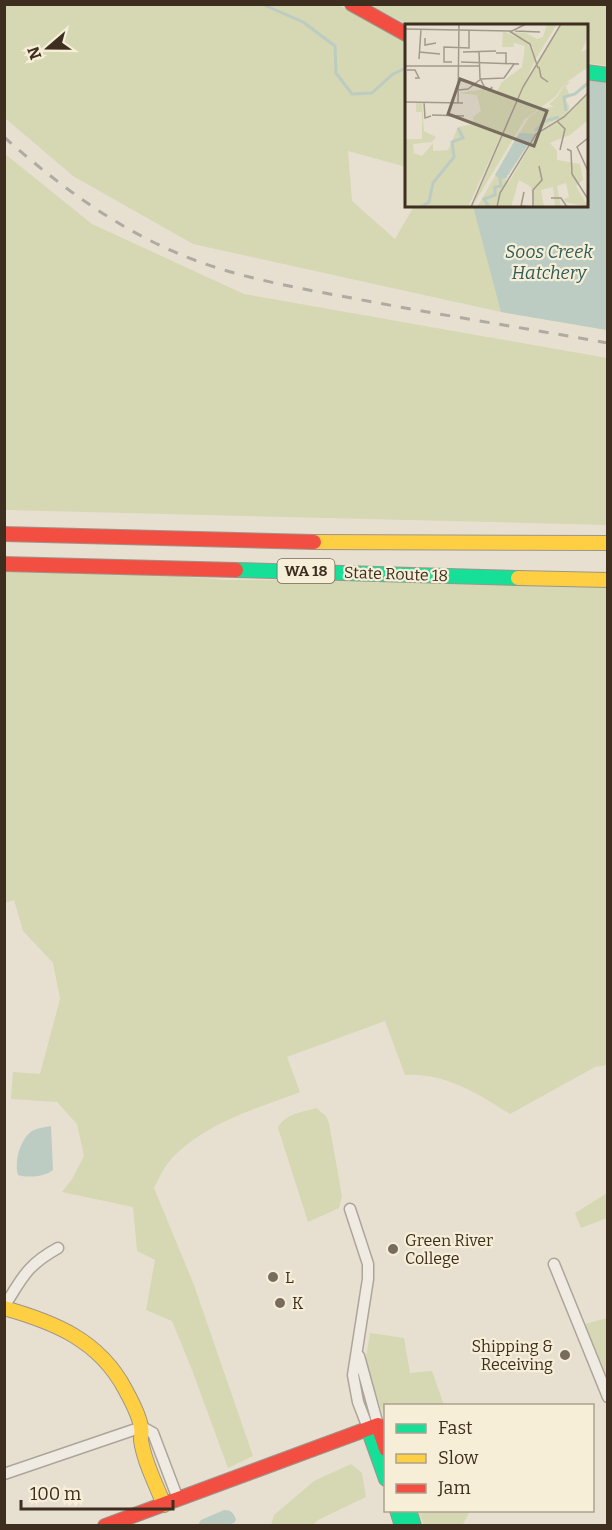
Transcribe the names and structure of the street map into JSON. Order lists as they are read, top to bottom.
{
  "streets": {
    "main road": ["WA 18", "State Route 18"]
  },
  "water": ["Soos Creek Hatchery"],
  "places": [
    "Green River College",
    "L",
    "K",
    "Shipping & Receiving"
  ],
  "legend": ["Fast", "Slow", "Jam"],
  "scale_bar": "100 m",
  "north": "left"
}
